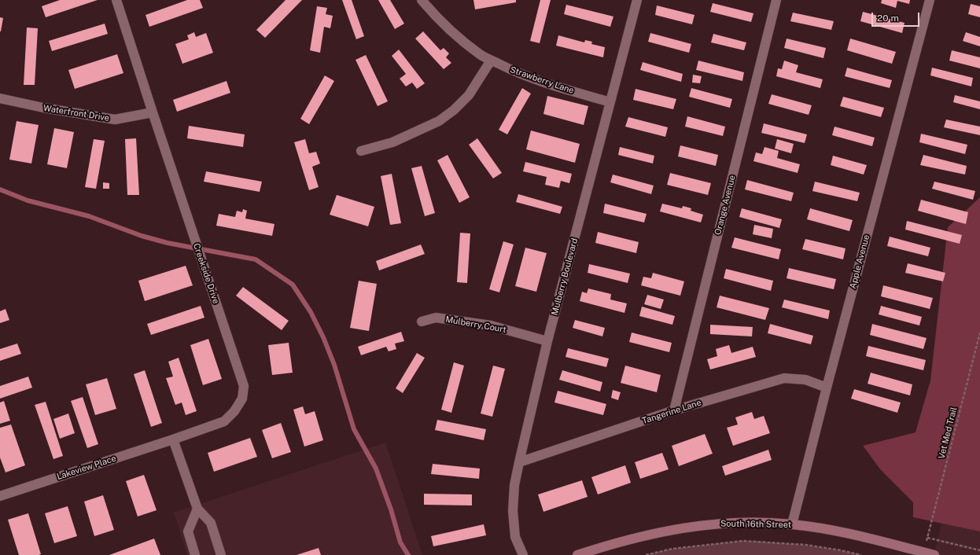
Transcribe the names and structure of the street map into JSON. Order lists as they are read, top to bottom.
{
  "streets": {
    "main road": ["South 16th Street"],
    "street": [
      "Strawberry Lane",
      "Waterfront Drive",
      "Orange Avenue",
      "Apple Avenue",
      "Creekside Drive",
      "Mulberry Boulevard",
      "Mulberry Court",
      "Tangerine Lane",
      "Lakeview Place"
    ],
    "path": ["Vet Med Trail"]
  },
  "crossings": [
    ["Strawberry Lane", "Mulberry Boulevard"],
    ["Waterfront Drive", "Creekside Drive"],
    ["Orange Avenue", "Tangerine Lane"],
    ["Apple Avenue", "Tangerine Lane"],
    ["Apple Avenue", "South 16th Street"],
    ["Creekside Drive", "Lakeview Place"],
    ["Mulberry Boulevard", "Mulberry Court"],
    ["Mulberry Boulevard", "Tangerine Lane"]
  ],
  "scale_bar": "20 m"
}
